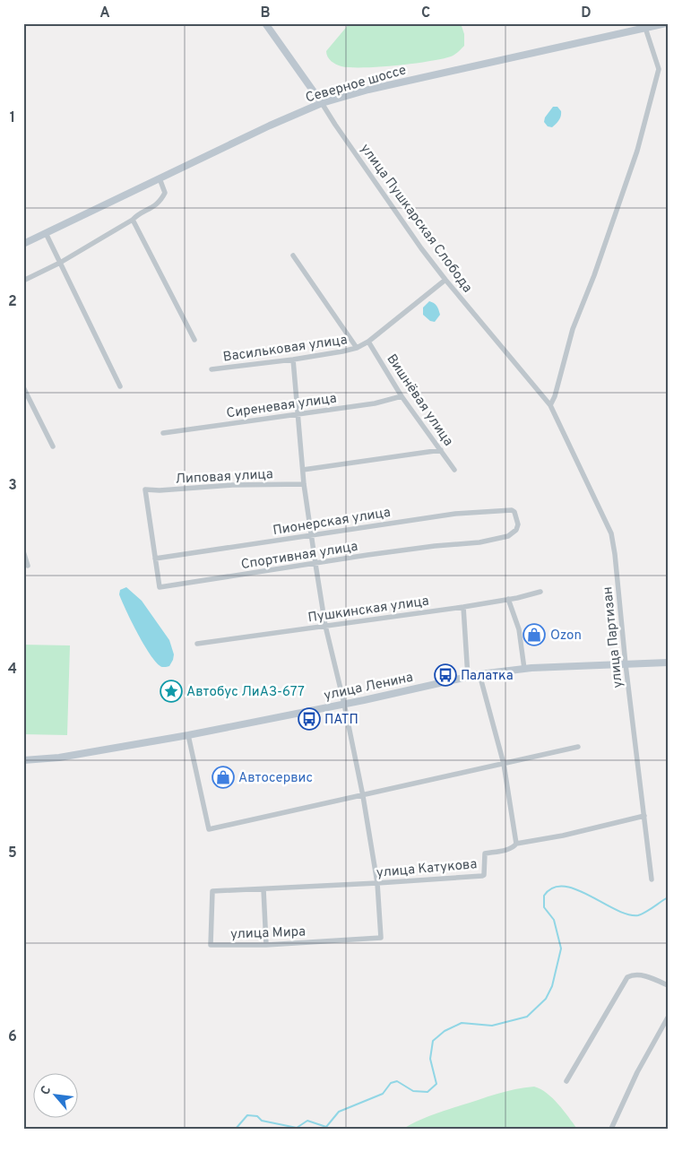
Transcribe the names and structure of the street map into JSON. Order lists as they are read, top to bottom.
{
  "streets": {
    "main road": ["Северное шоссе", "улица Ленина"],
    "street": [
      "улица Пушкарская Слобода",
      "Васильковая улица",
      "Вишнёвая улица",
      "Сиреневая улица",
      "Липовая улица",
      "Пионерская улица",
      "Спортивная улица",
      "Пушкинская улица",
      "улица Партизан",
      "улица Катукова",
      "улица Мира"
    ]
  },
  "crossings": [
    ["Северное шоссе", "улица Пушкарская Слобода"],
    ["улица Пушкарская Слобода", "Васильковая улица"],
    ["улица Пушкарская Слобода", "улица Партизан"],
    ["Васильковая улица", "Вишнёвая улица"],
    ["Вишнёвая улица", "Сиреневая улица"],
    ["Липовая улица", "Спортивная улица"],
    ["Пионерская улица", "Спортивная улица"],
    ["улица Партизан", "улица Ленина"],
    ["улица Партизан", "улица Катукова"],
    ["улица Катукова", "улица Мира"]
  ],
  "places": {
    "shop": ["Ozon", "Автосервис"],
    "bus stop": ["Палатка", "ПАТП"],
    "place": ["Автобус ЛиАЗ-677"]
  },
  "north": "top left",
  "grid": {
    "columns": [
      "A",
      "B",
      "C",
      "D"
    ],
    "rows": [
      "1",
      "2",
      "3",
      "4",
      "5",
      "6"
    ]
  }
}
